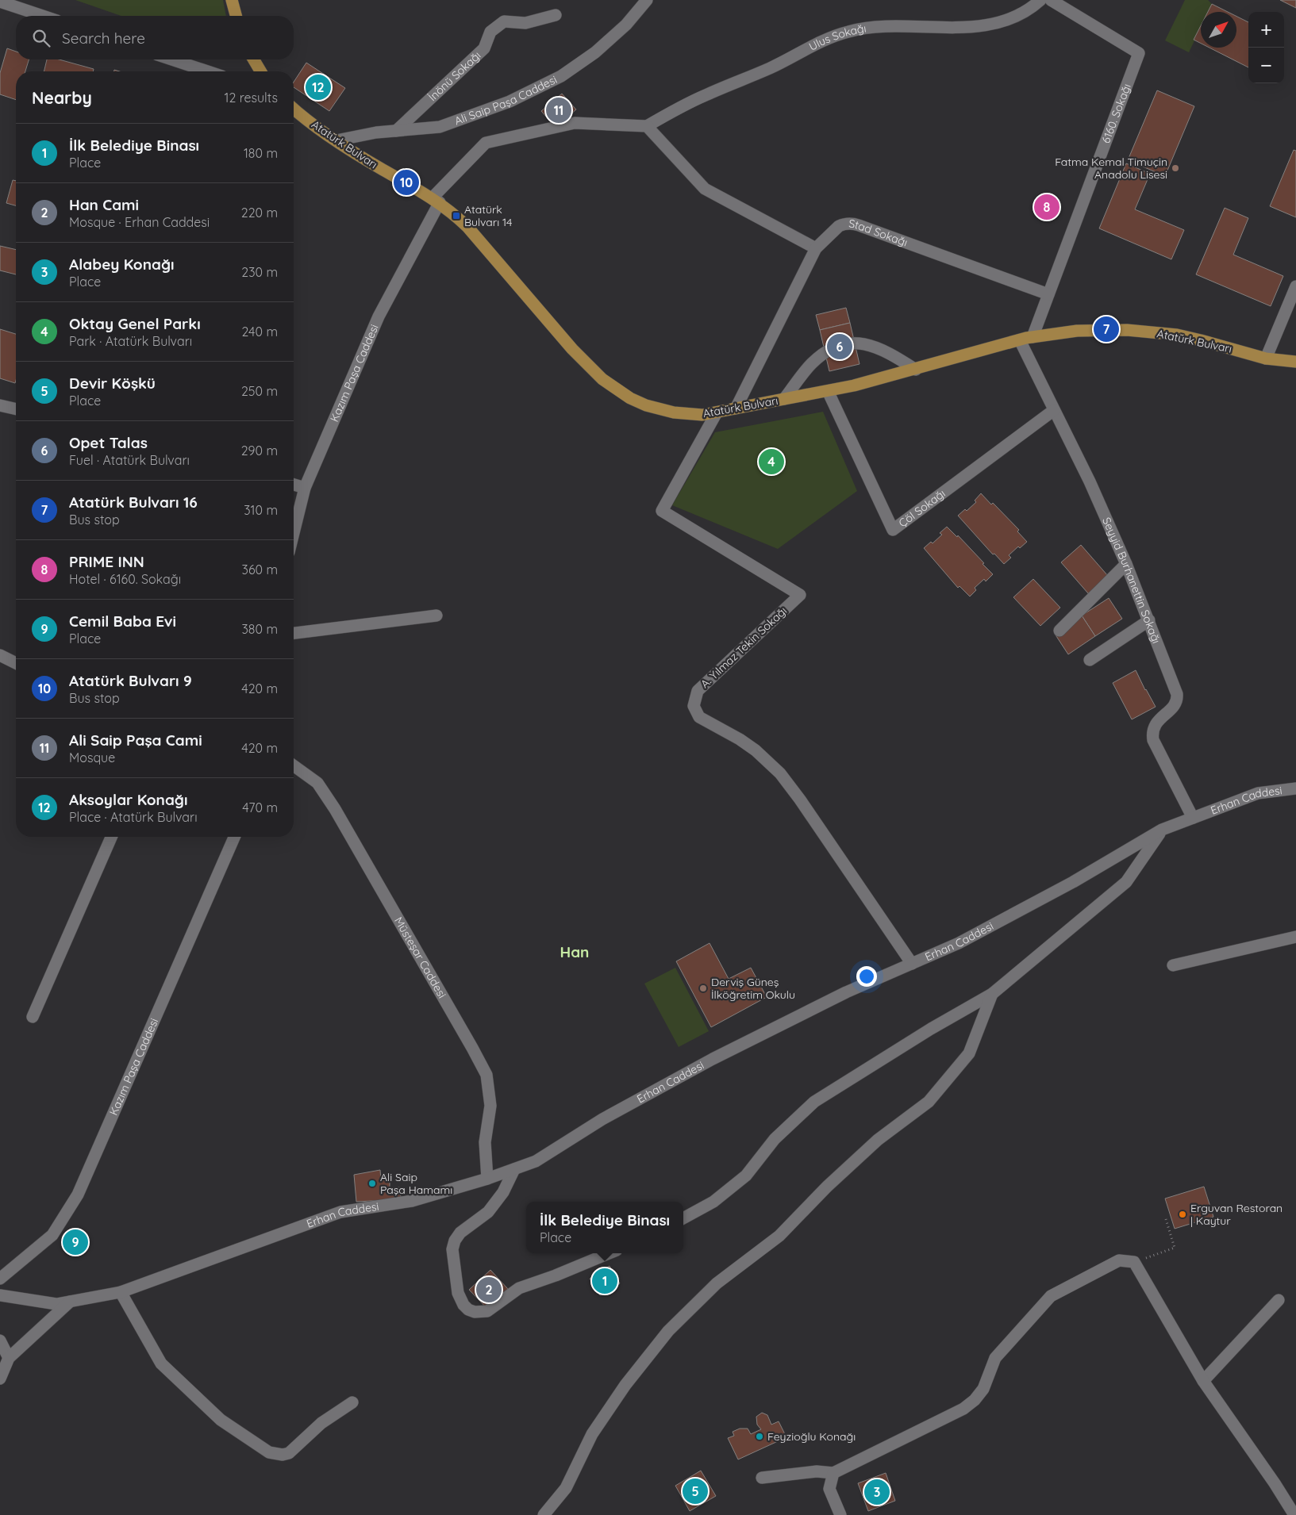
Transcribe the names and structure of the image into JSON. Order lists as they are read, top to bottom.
{
  "streets": {
    "main road": ["Atatürk Bulvarı"],
    "street": [
      "Ulus Sokağı",
      "İnönü Sokağı",
      "Ali Saip Paşa Caddesi",
      "6160. Sokağı",
      "Stad Sokağı",
      "Kazım Paşa Caddesi",
      "Çöl Sokağı",
      "Seyyid Burhanettin Sokağı",
      "A. Yılmaz Tekin Sokağı",
      "Erhan Caddesi",
      "Müsteşar Caddesi"
    ]
  },
  "crossings": [
    ["Ulus Sokağı", "Kazım Paşa Caddesi"],
    ["İnönü Sokağı", "Ali Saip Paşa Caddesi"],
    ["Ali Saip Paşa Caddesi", "Atatürk Bulvarı"],
    ["6160. Sokağı", "Atatürk Bulvarı"],
    ["6160. Sokağı", "Stad Sokağı"],
    ["Atatürk Bulvarı", "Stad Sokağı"],
    ["Atatürk Bulvarı", "Kazım Paşa Caddesi"],
    ["Atatürk Bulvarı", "Çöl Sokağı"],
    ["Atatürk Bulvarı", "Seyyid Burhanettin Sokağı"],
    ["Atatürk Bulvarı", "A. Yılmaz Tekin Sokağı"],
    ["Çöl Sokağı", "Seyyid Burhanettin Sokağı"],
    ["Seyyid Burhanettin Sokağı", "Erhan Caddesi"],
    ["A. Yılmaz Tekin Sokağı", "Erhan Caddesi"],
    ["Erhan Caddesi", "Müsteşar Caddesi"]
  ],
  "districts": ["Han"],
  "places": {
    "other": [
      "Fatma Kemal Timuçin Anadolu Lisesi",
      "Derviş Güneş İlköğretim Okulu",
      "Ali Saip Paşa Hamamı",
      "Erguvan Restoran | Kaytur",
      "Feyzioğlu Konağı"
    ],
    "transit": ["Atatürk Bulvarı 14"]
  },
  "north": "top right",
  "page": {
    "map_buttons": ["+", "−"],
    "search": "Search here",
    "heading": ["Nearby", "12 results"],
    "pins": [
      "12",
      "11",
      "10",
      "8",
      "7",
      "6",
      "4",
      "9",
      "1",
      "2",
      "5",
      "3"
    ],
    "list": [
      {
        "mark": "1",
        "name": "İlk Belediye Binası",
        "note": "Place",
        "value": "180 m"
      },
      {
        "mark": "2",
        "name": "Han Cami",
        "note": "Mosque · Erhan Caddesi",
        "value": "220 m"
      },
      {
        "mark": "3",
        "name": "Alabey Konağı",
        "note": "Place",
        "value": "230 m"
      },
      {
        "mark": "4",
        "name": "Oktay Genel Parkı",
        "note": "Park · Atatürk Bulvarı",
        "value": "240 m"
      },
      {
        "mark": "5",
        "name": "Devir Köşkü",
        "note": "Place",
        "value": "250 m"
      },
      {
        "mark": "6",
        "name": "Opet Talas",
        "note": "Fuel · Atatürk Bulvarı",
        "value": "290 m"
      },
      {
        "mark": "7",
        "name": "Atatürk Bulvarı 16",
        "note": "Bus stop",
        "value": "310 m"
      },
      {
        "mark": "8",
        "name": "PRIME INN",
        "note": "Hotel · 6160. Sokağı",
        "value": "360 m"
      },
      {
        "mark": "9",
        "name": "Cemil Baba Evi",
        "note": "Place",
        "value": "380 m"
      },
      {
        "mark": "10",
        "name": "Atatürk Bulvarı 9",
        "note": "Bus stop",
        "value": "420 m"
      },
      {
        "mark": "11",
        "name": "Ali Saip Paşa Cami",
        "note": "Mosque",
        "value": "420 m"
      },
      {
        "mark": "12",
        "name": "Aksoylar Konağı",
        "note": "Place · Atatürk Bulvarı",
        "value": "470 m"
      }
    ],
    "popup": ["İlk Belediye Binası", "Place"]
  }
}
